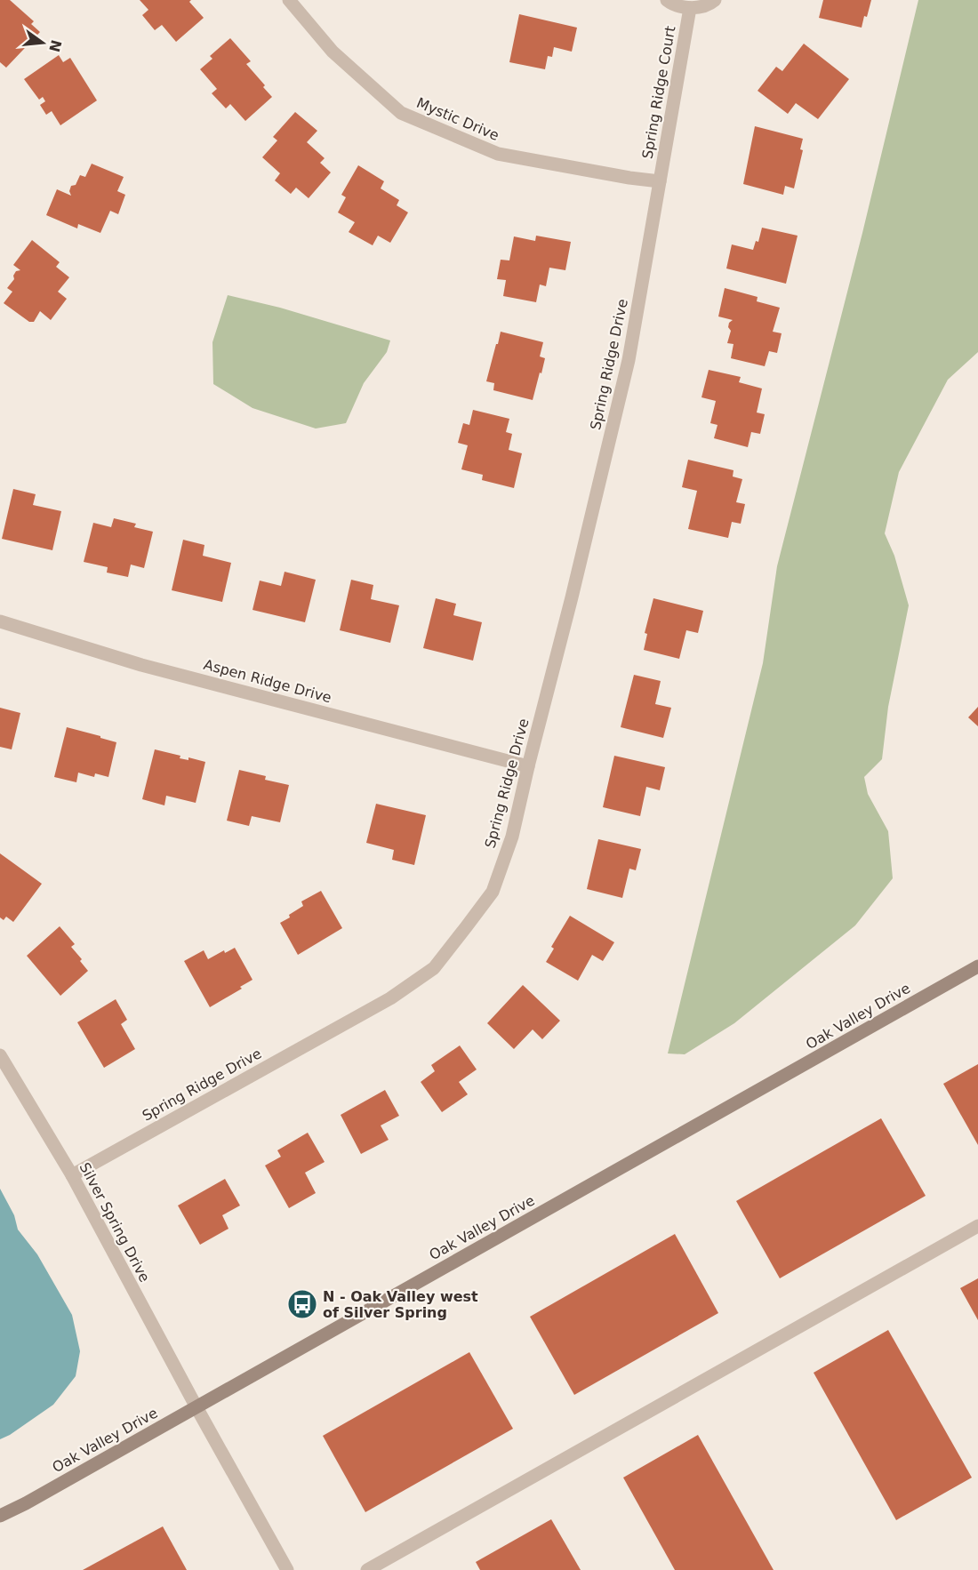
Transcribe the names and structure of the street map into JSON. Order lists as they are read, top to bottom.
{
  "streets": {
    "street": [
      "Spring Ridge Court",
      "Mystic Drive",
      "Spring Ridge Drive",
      "Aspen Ridge Drive",
      "Oak Valley Drive",
      "Silver Spring Drive"
    ]
  },
  "crossings": [
    ["Spring Ridge Court", "Mystic Drive"],
    ["Spring Ridge Court", "Spring Ridge Drive"],
    ["Mystic Drive", "Spring Ridge Drive"],
    ["Spring Ridge Drive", "Aspen Ridge Drive"],
    ["Spring Ridge Drive", "Silver Spring Drive"],
    ["Oak Valley Drive", "Silver Spring Drive"]
  ],
  "places": {
    "bus stop": ["N - Oak Valley west of Silver Spring"]
  },
  "north": "right"
}
